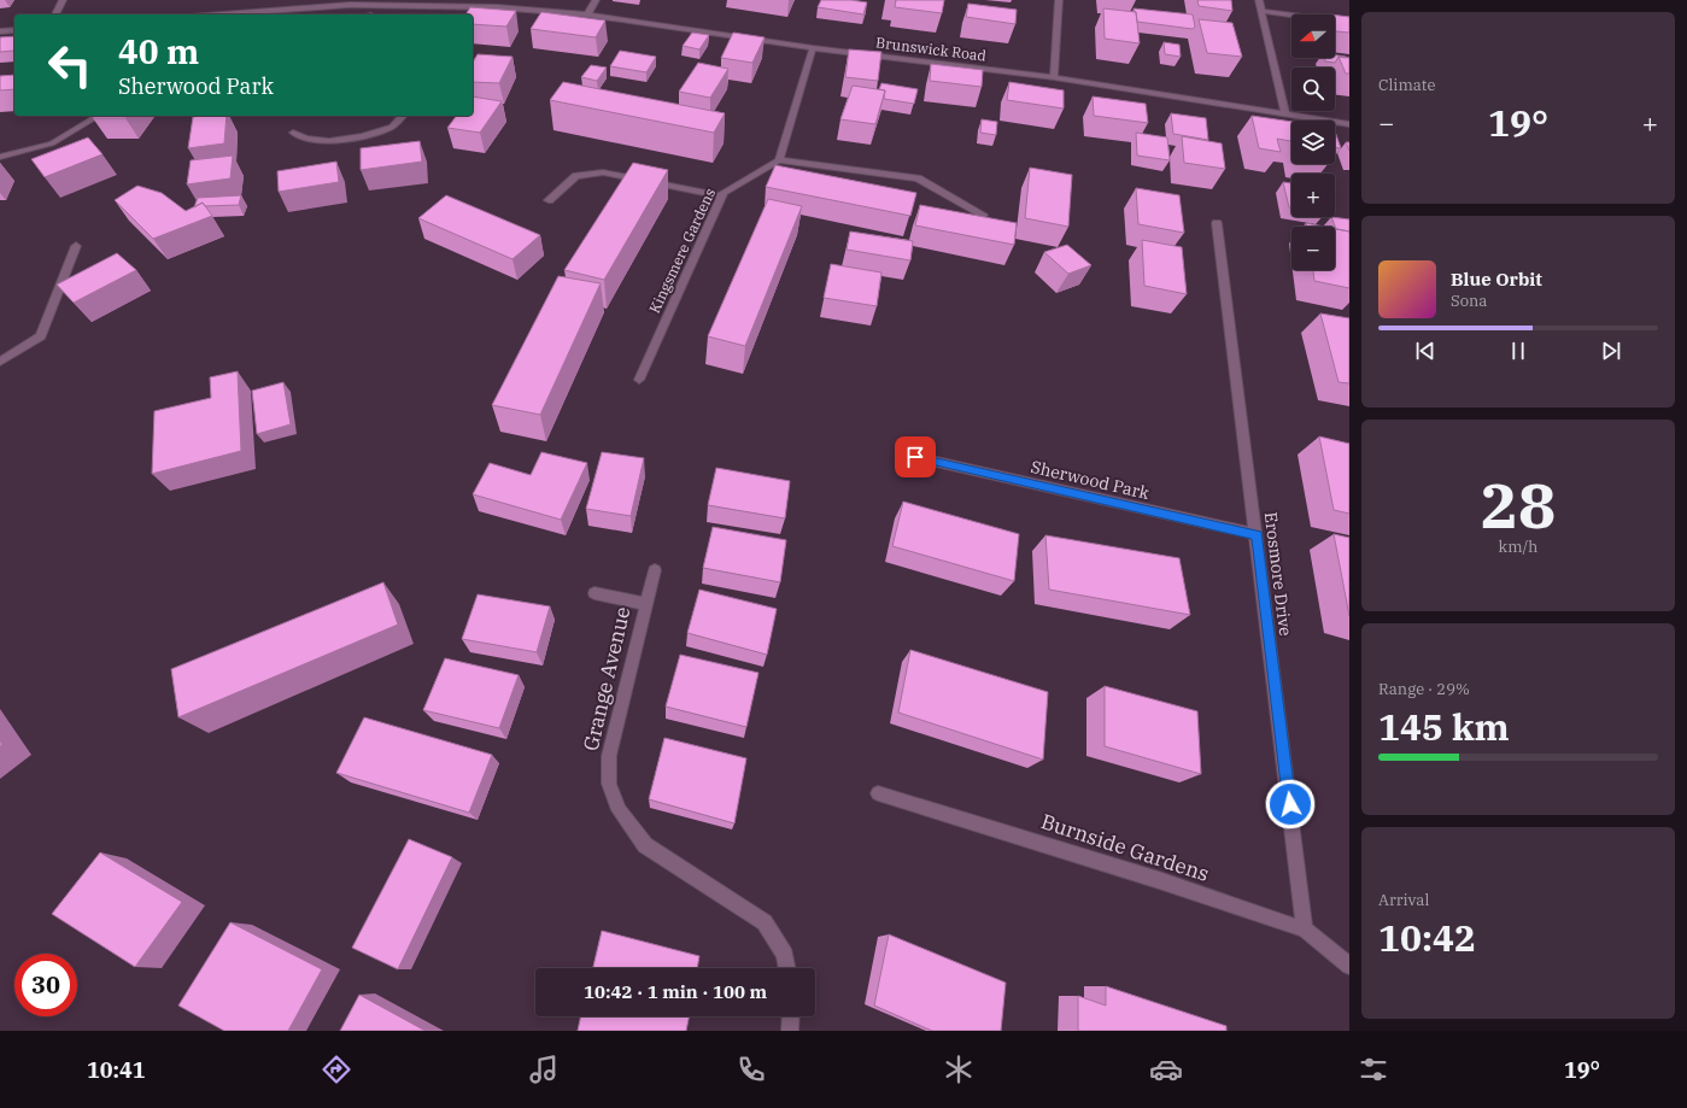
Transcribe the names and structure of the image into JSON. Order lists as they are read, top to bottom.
{
  "streets": {
    "street": [
      "Brunswick Road",
      "Kingsmere Gardens",
      "Sherwood Park",
      "Erosmore Drive",
      "Grange Avenue",
      "Burnside Gardens"
    ]
  },
  "crossings": [
    ["Sherwood Park", "Erosmore Drive"],
    ["Erosmore Drive", "Burnside Gardens"]
  ],
  "north": "left",
  "page": {
    "tile": [
      "Climate",
      ["28", "km/h"],
      ["Range · 29%", "145 km"],
      ["Arrival", "10:42"]
    ],
    "map_buttons": ["+", "−"],
    "turn": ["40 m", "Sherwood Park"],
    "heat": ["−", "19°", "+"],
    "song": ["Blue Orbit", "Sona"],
    "limit": "30",
    "trip": "10:42 · 1 min · 100 m",
    "tabs": ["10:41", "19°"]
  }
}
